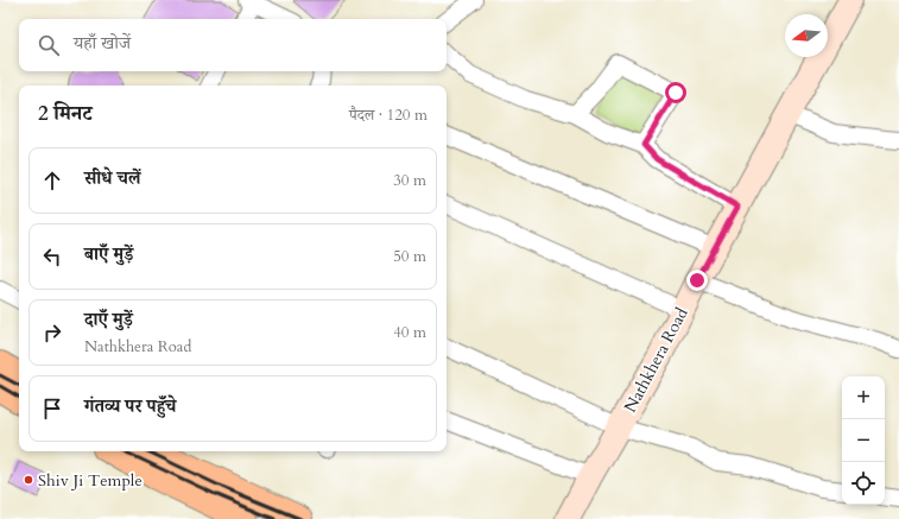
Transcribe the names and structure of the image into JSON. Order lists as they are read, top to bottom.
{
  "streets": {
    "street": ["Nathkhera Road"]
  },
  "places": ["Shiv Ji Temple"],
  "north": "left",
  "page": {
    "search": "यहाँ खोजें",
    "heading": ["2 मिनट", "पैदल · 120 m"],
    "list": [
      ["सीधे चलें", "30 m"],
      ["बाएँ मुड़ें", "50 m"],
      ["दाएँ मुड़ें", "Nathkhera Road", "40 m"],
      "गंतव्य पर पहुँचे"
    ],
    "map_buttons": ["+", "−"]
  }
}
